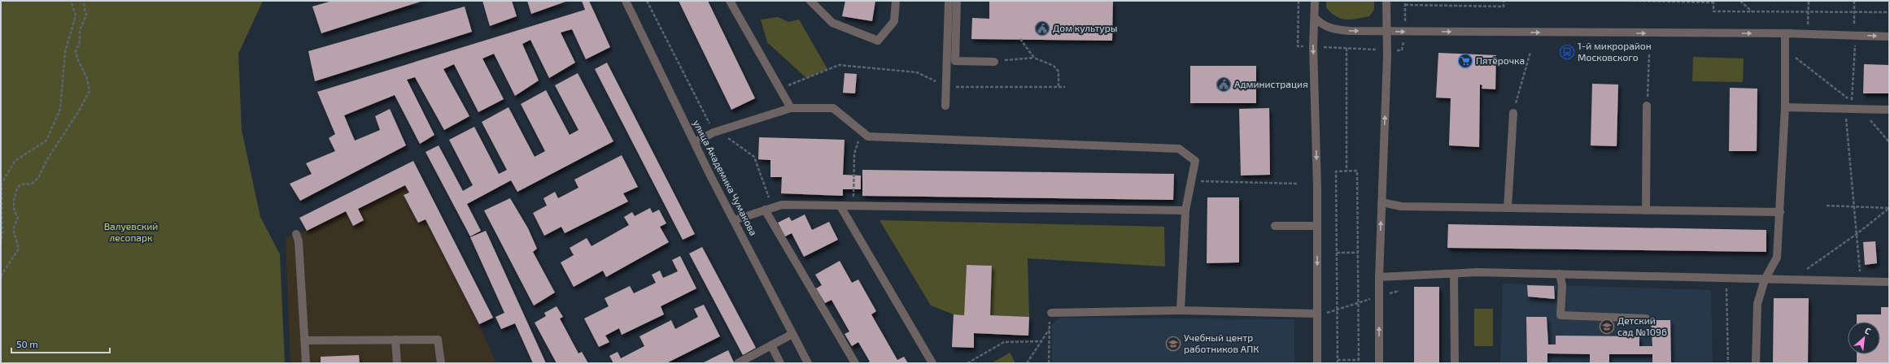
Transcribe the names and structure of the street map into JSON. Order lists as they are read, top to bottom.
{
  "streets": {
    "street": ["улица Академика Чумакова"]
  },
  "parks": ["Валуевский лесопарк"],
  "places": {
    "public building": ["Дом культуры", "Администрация"],
    "bus stop": ["1-й микрорайон Московского"],
    "supermarket": ["Пятёрочка"],
    "school or university": ["Детский сад №1096", "Учебный центр работников АПК"]
  },
  "scale_bar": "50 m",
  "north": "top right"
}
